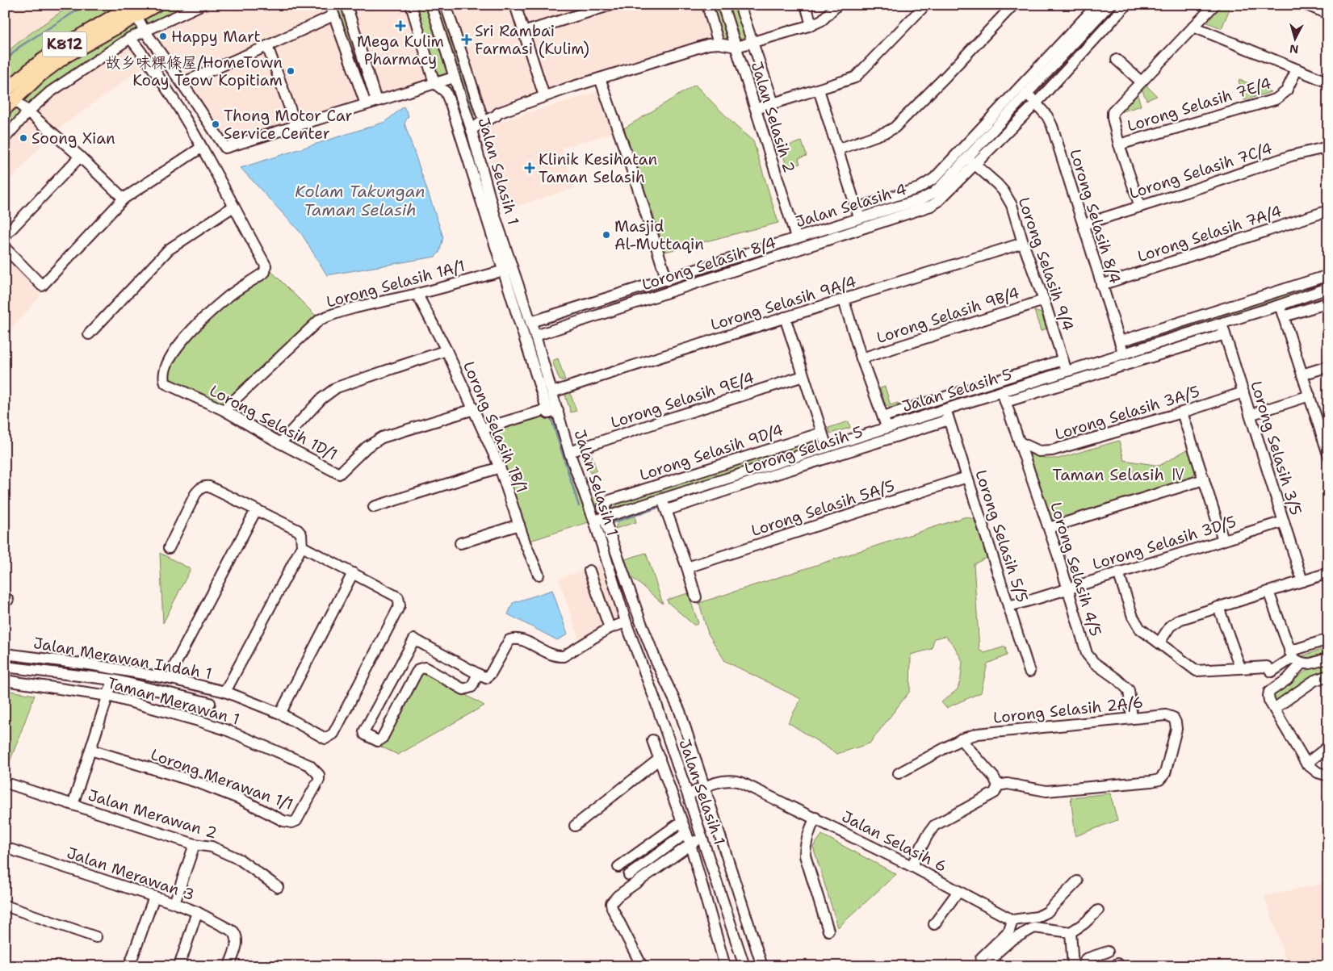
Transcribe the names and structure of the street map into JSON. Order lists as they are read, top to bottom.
{
  "streets": {
    "main road": ["K812"],
    "street": [
      "Lorong Selasih 7E/4",
      "Jalan Selasih 2",
      "Lorong Selasih 7C/4",
      "Jalan Selasih 1",
      "Jalan Selasih 4",
      "Lorong Selasih 8/4",
      "Lorong Selasih 7A/4",
      "Lorong Selasih 9/4",
      "Lorong Selasih 1A/1",
      "Lorong Selasih 9A/4",
      "Lorong Selasih 9B/4",
      "Jalan Selasih 5",
      "Lorong Selasih 9E/4",
      "Lorong Selasih 3A/5",
      "Lorong Selasih 1D/1",
      "Lorong Selasih 1B/1",
      "Lorong Selasih 3/5",
      "Lorong Selasih 5",
      "Lorong Selasih 9D/4",
      "Lorong Selasih 5A/5",
      "Lorong Selasih 5/5",
      "Lorong Selasih 3D/5",
      "Lorong Selasih 4/5",
      "Jalan Merawan Indah 1",
      "Taman Merawan 1",
      "Lorong Selasih 2A/6",
      "Lorong Merawan 1/1",
      "Jalan Merawan 2",
      "Jalan Selasih 6",
      "Jalan Merawan 3"
    ]
  },
  "crossings": [
    ["Jalan Selasih 2", "Jalan Selasih 4"],
    ["Lorong Selasih 7C/4", "Lorong Selasih 8/4"],
    ["Jalan Selasih 1", "Jalan Selasih 4"],
    ["Jalan Selasih 1", "Lorong Selasih 8/4"],
    ["Jalan Selasih 1", "Lorong Selasih 1A/1"],
    ["Jalan Selasih 1", "Lorong Selasih 9A/4"],
    ["Jalan Selasih 1", "Jalan Selasih 5"],
    ["Jalan Selasih 1", "Lorong Selasih 9E/4"],
    ["Jalan Selasih 1", "Lorong Selasih 9D/4"],
    ["Jalan Selasih 1", "Jalan Selasih 6"],
    ["Jalan Selasih 4", "Lorong Selasih 8/4"],
    ["Jalan Selasih 4", "Lorong Selasih 9/4"],
    ["Lorong Selasih 8/4", "Lorong Selasih 7A/4"],
    ["Lorong Selasih 8/4", "Lorong Selasih 9/4"],
    ["Lorong Selasih 8/4", "Jalan Selasih 5"],
    ["Lorong Selasih 9/4", "Lorong Selasih 9A/4"],
    ["Lorong Selasih 9/4", "Lorong Selasih 9B/4"],
    ["Lorong Selasih 9/4", "Jalan Selasih 5"],
    ["Lorong Selasih 1A/1", "Lorong Selasih 1D/1"],
    ["Lorong Selasih 1A/1", "Lorong Selasih 1B/1"],
    ["Jalan Selasih 5", "Lorong Selasih 3/5"],
    ["Jalan Selasih 5", "Lorong Selasih 9D/4"],
    ["Jalan Selasih 5", "Lorong Selasih 5/5"],
    ["Jalan Selasih 5", "Lorong Selasih 4/5"],
    ["Lorong Selasih 3A/5", "Lorong Selasih 3/5"],
    ["Lorong Selasih 3A/5", "Lorong Selasih 4/5"],
    ["Lorong Selasih 1D/1", "Lorong Selasih 1B/1"],
    ["Lorong Selasih 3/5", "Lorong Selasih 3D/5"],
    ["Lorong Selasih 5", "Lorong Selasih 5/5"],
    ["Lorong Selasih 5A/5", "Lorong Selasih 5/5"],
    ["Lorong Selasih 5/5", "Lorong Selasih 3D/5"],
    ["Lorong Selasih 3D/5", "Lorong Selasih 4/5"],
    ["Lorong Selasih 4/5", "Lorong Selasih 2A/6"],
    ["Taman Merawan 1", "Lorong Merawan 1/1"]
  ],
  "districts": ["Taman Selasih Ⅳ"],
  "water": ["Kolam Takungan Taman Selasih"],
  "places": {
    "health": ["Mega Kulim Pharmacy", "Sri Rambai Farmasi (Kulim)", "Klinik Kesihatan Taman Selasih"],
    "other": [
      "Happy Mart",
      "故乡味粿條屋/HomeTown Koay Teow Kopitiam",
      "Thong Motor Car Service Center",
      "Soong Xian",
      "Masjid Al-Muttaqin"
    ]
  },
  "north": "bottom"
}
